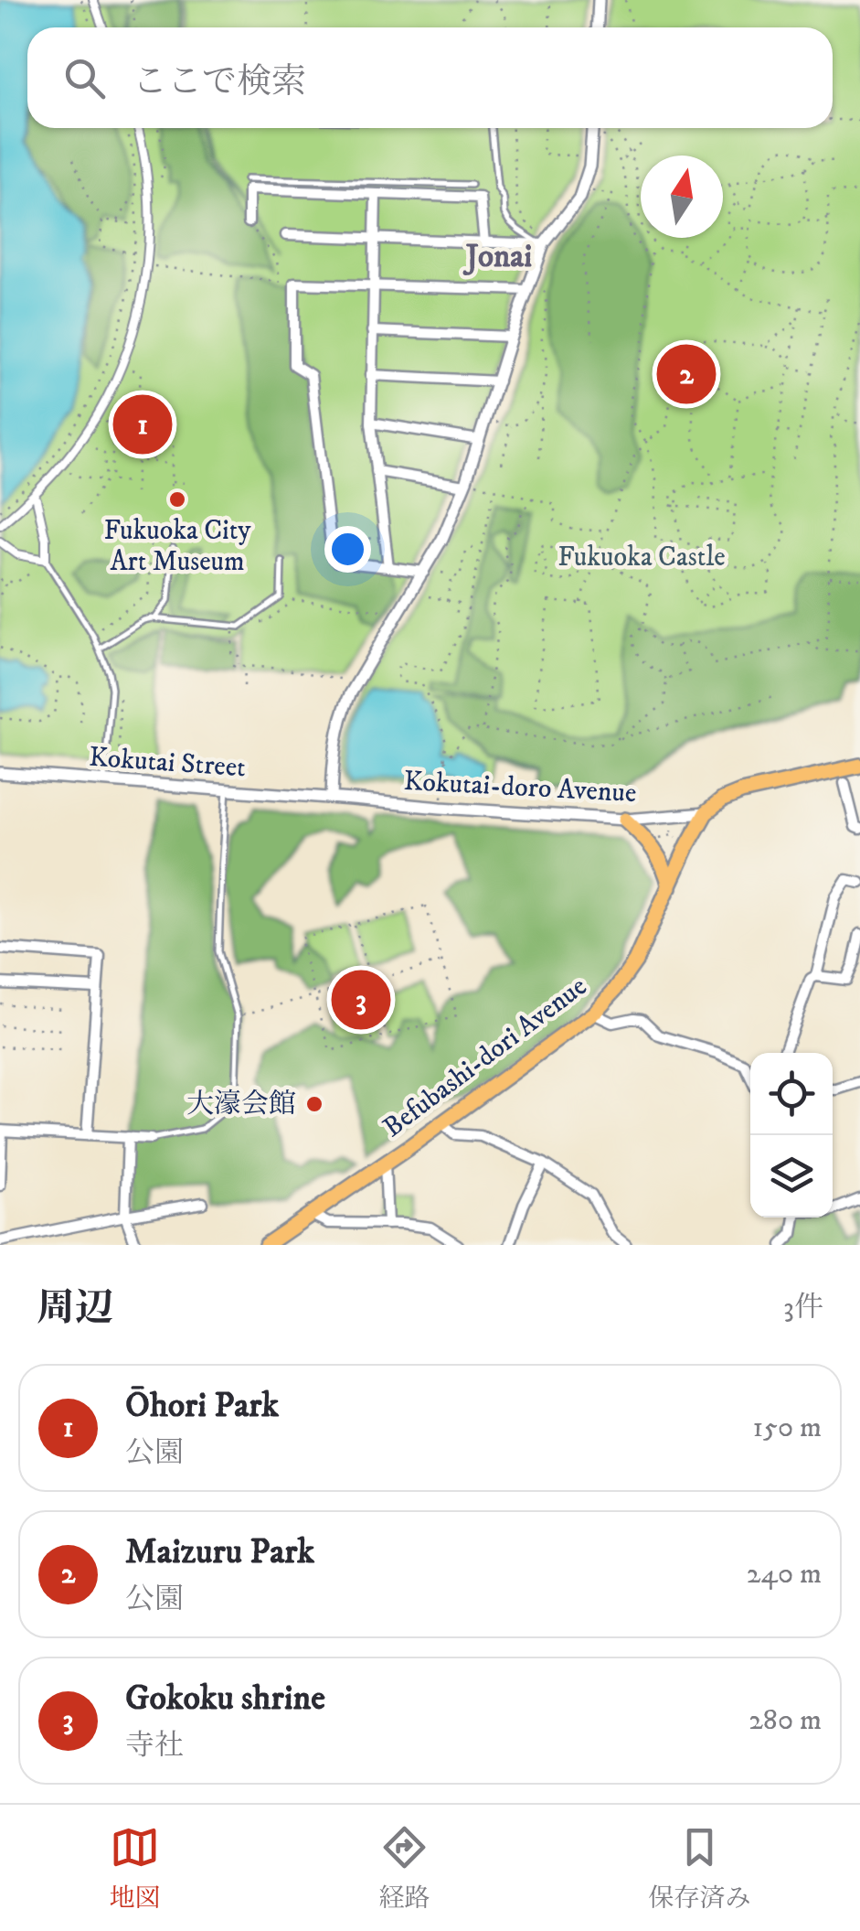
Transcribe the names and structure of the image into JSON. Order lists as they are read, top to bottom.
{
  "streets": {
    "highway": ["Befubashi-dori Avenue"],
    "street": ["Kokutai Street", "Kokutai-doro Avenue"]
  },
  "crossings": [
    ["Kokutai Street", "Kokutai-doro Avenue"],
    ["Kokutai-doro Avenue", "Befubashi-dori Avenue"]
  ],
  "districts": ["Jonai"],
  "parks": ["Fukuoka Castle"],
  "places": ["Fukuoka City Art Museum", "大濠会館"],
  "north": "top",
  "page": {
    "search": "ここで検索",
    "pins": ["2", "1", "3"],
    "heading": ["周辺", "3件"],
    "list": [
      {
        "mark": "1",
        "name": "Ōhori Park",
        "note": "公園",
        "value": "150 m"
      },
      {
        "mark": "2",
        "name": "Maizuru Park",
        "note": "公園",
        "value": "240 m"
      },
      {
        "mark": "3",
        "name": "Gokoku shrine",
        "note": "寺社",
        "value": "280 m"
      }
    ],
    "nav": ["地図", "経路", "保存済み"]
  }
}
